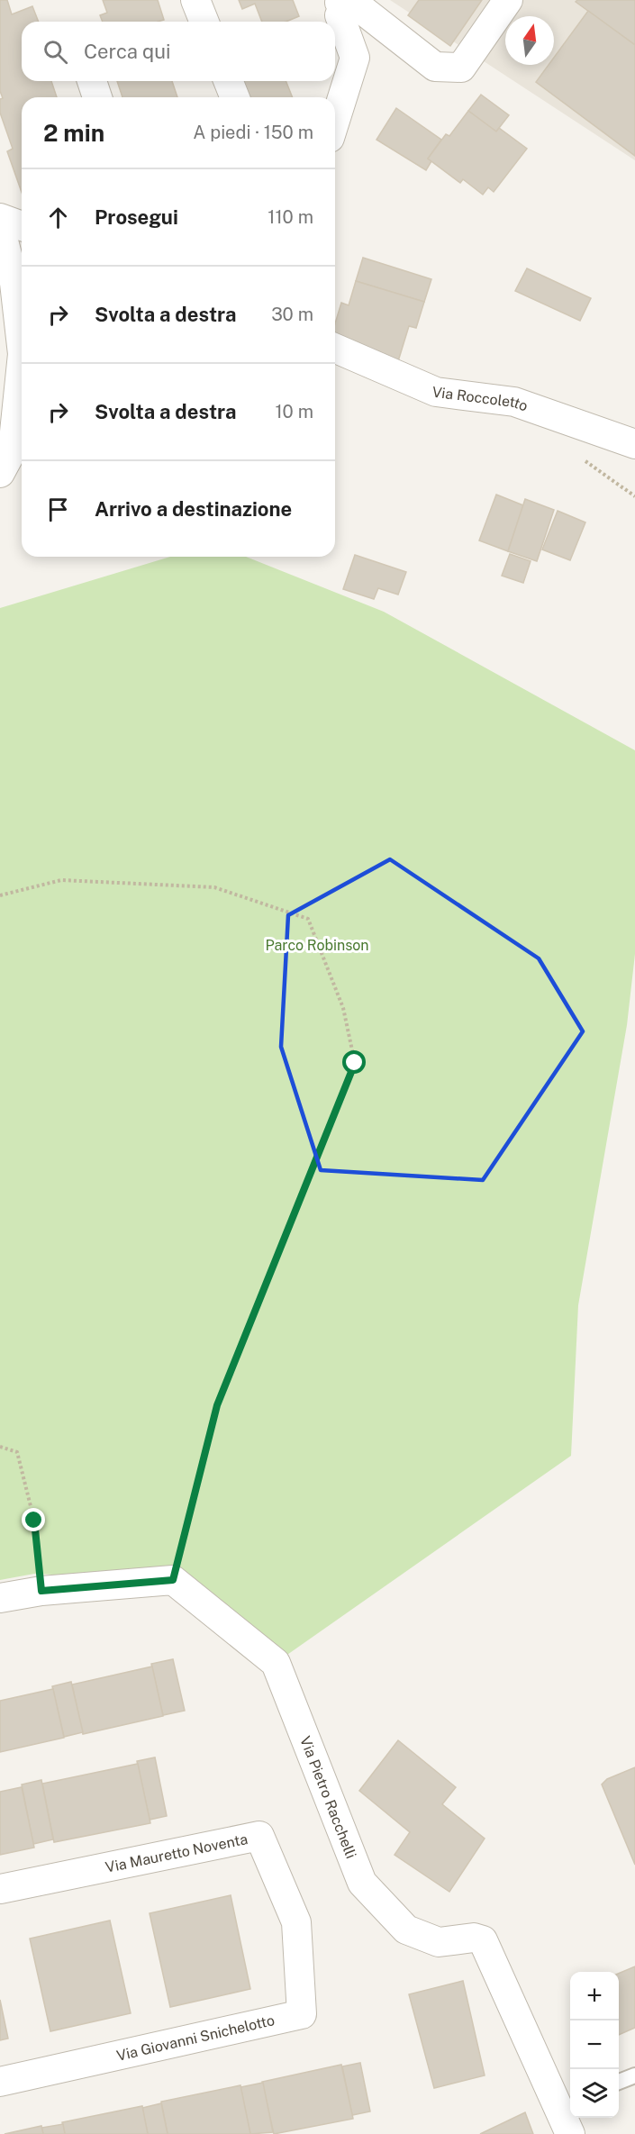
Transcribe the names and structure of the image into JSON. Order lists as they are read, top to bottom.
{
  "streets": {
    "street": [
      "Via Roccoletto",
      "Via Pietro Racchelli",
      "Via Mauretto Noventa",
      "Via Giovanni Snichelotto"
    ]
  },
  "crossings": [
    ["Via Mauretto Noventa", "Via Giovanni Snichelotto"]
  ],
  "parks": ["Parco Robinson"],
  "north": "top",
  "page": {
    "search": "Cerca qui",
    "heading": ["2 min", "A piedi · 150 m"],
    "list": [
      ["Prosegui", "110 m"],
      ["Svolta a destra", "30 m"],
      ["Svolta a destra", "10 m"],
      "Arrivo a destinazione"
    ],
    "map_buttons": ["+", "−"]
  }
}
